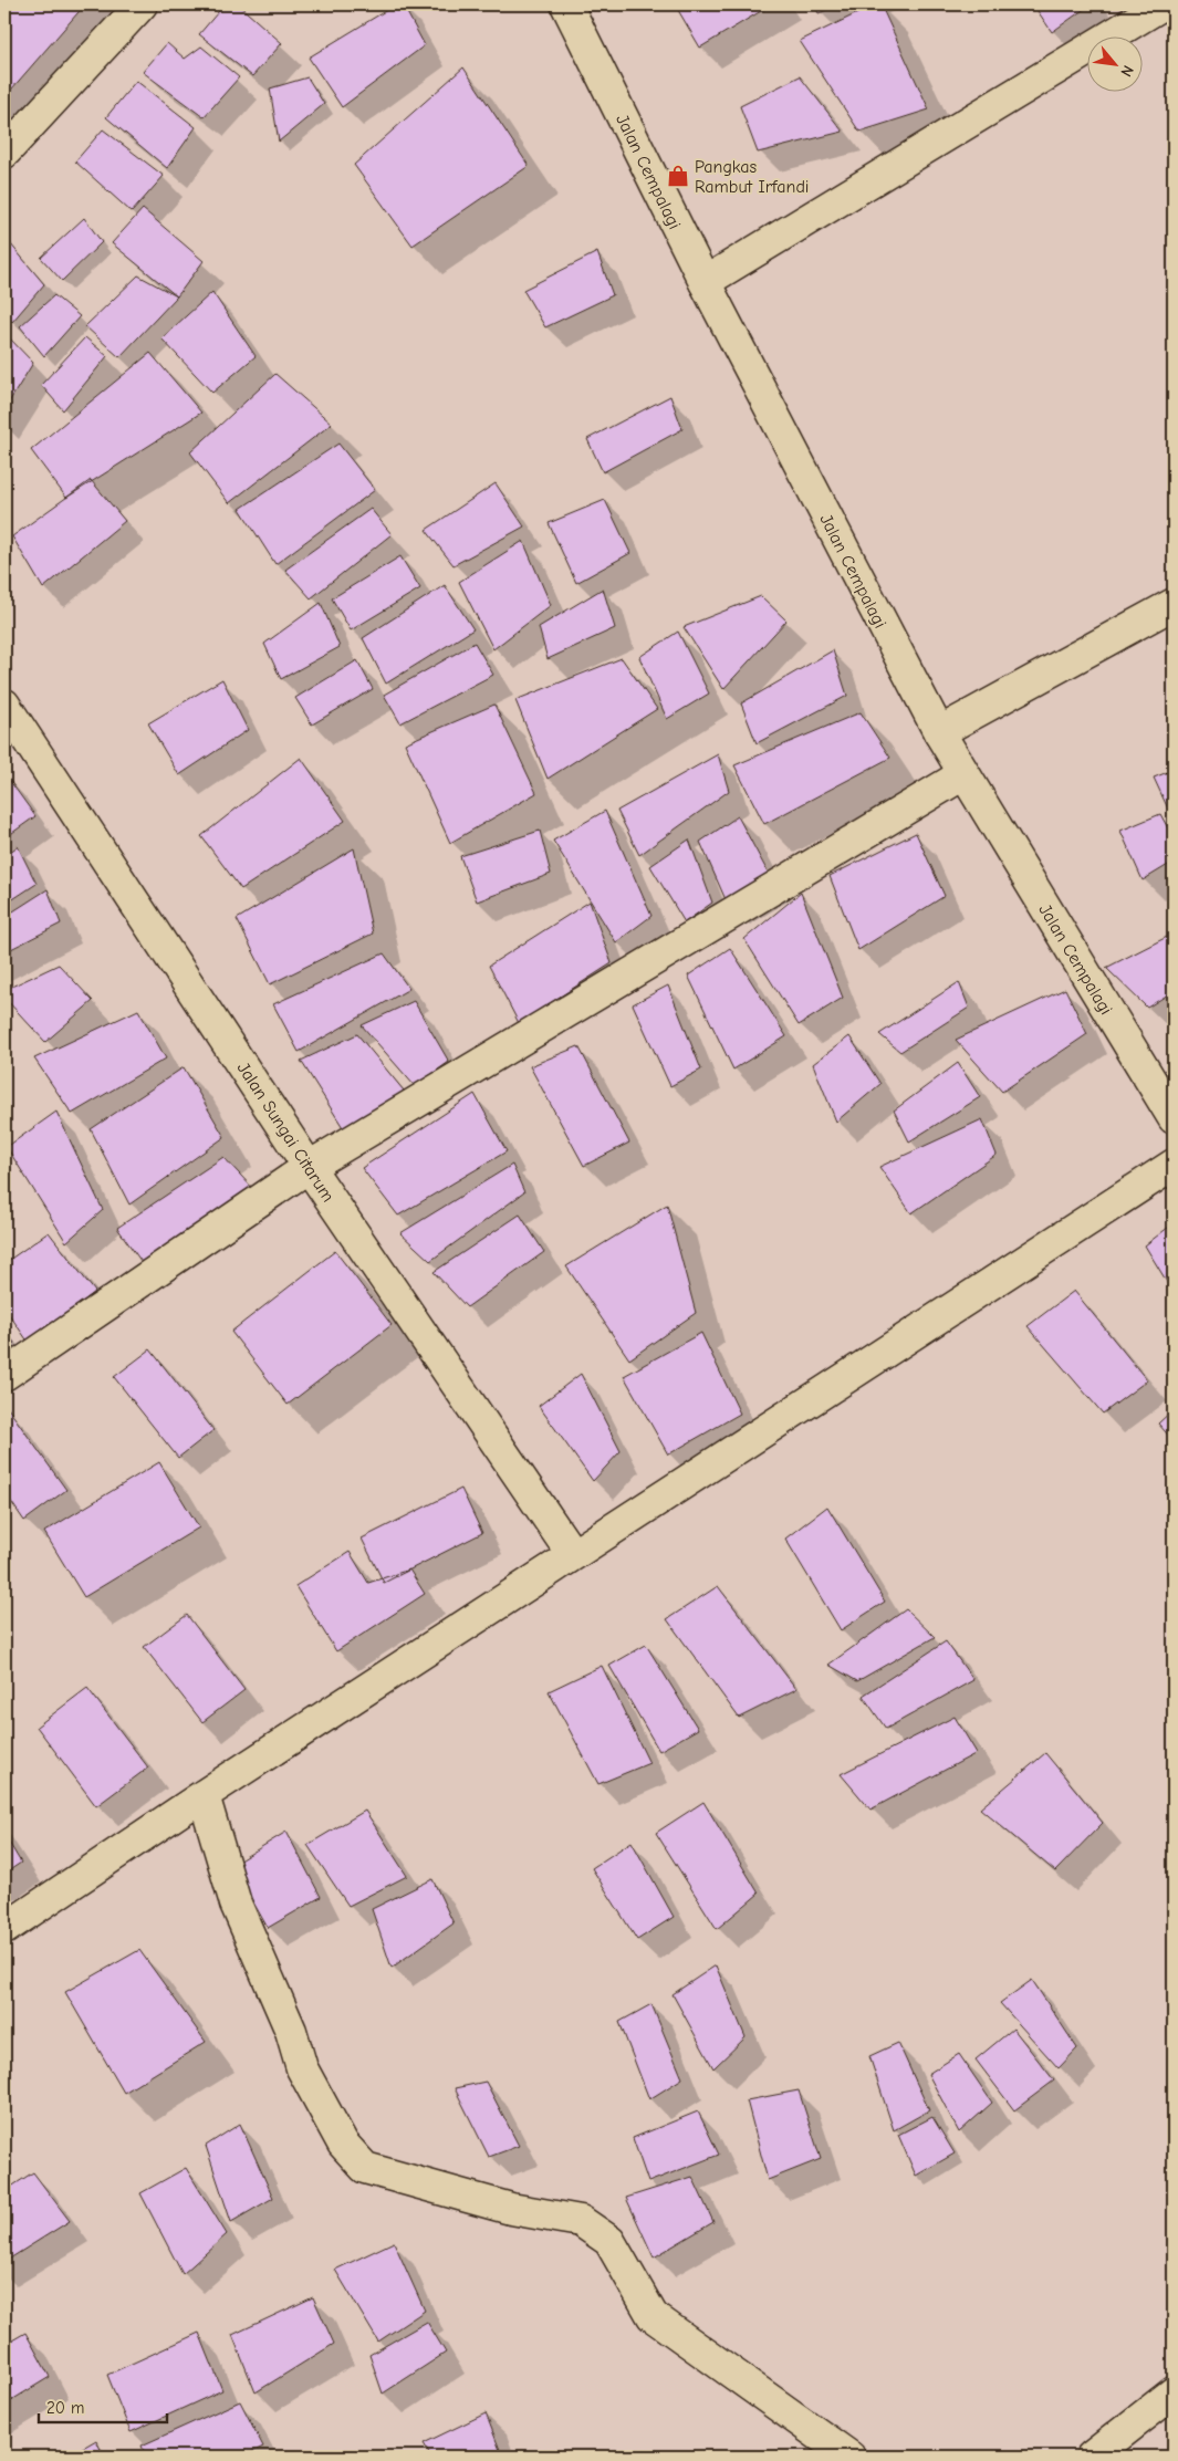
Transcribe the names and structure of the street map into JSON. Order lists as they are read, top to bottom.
{
  "streets": {
    "street": ["Jalan Cempalagi", "Jalan Sungai Citarum"]
  },
  "places": {
    "shop": ["Pangkas Rambut Irfandi"]
  },
  "scale_bar": "20 m",
  "north": "bottom right"
}
